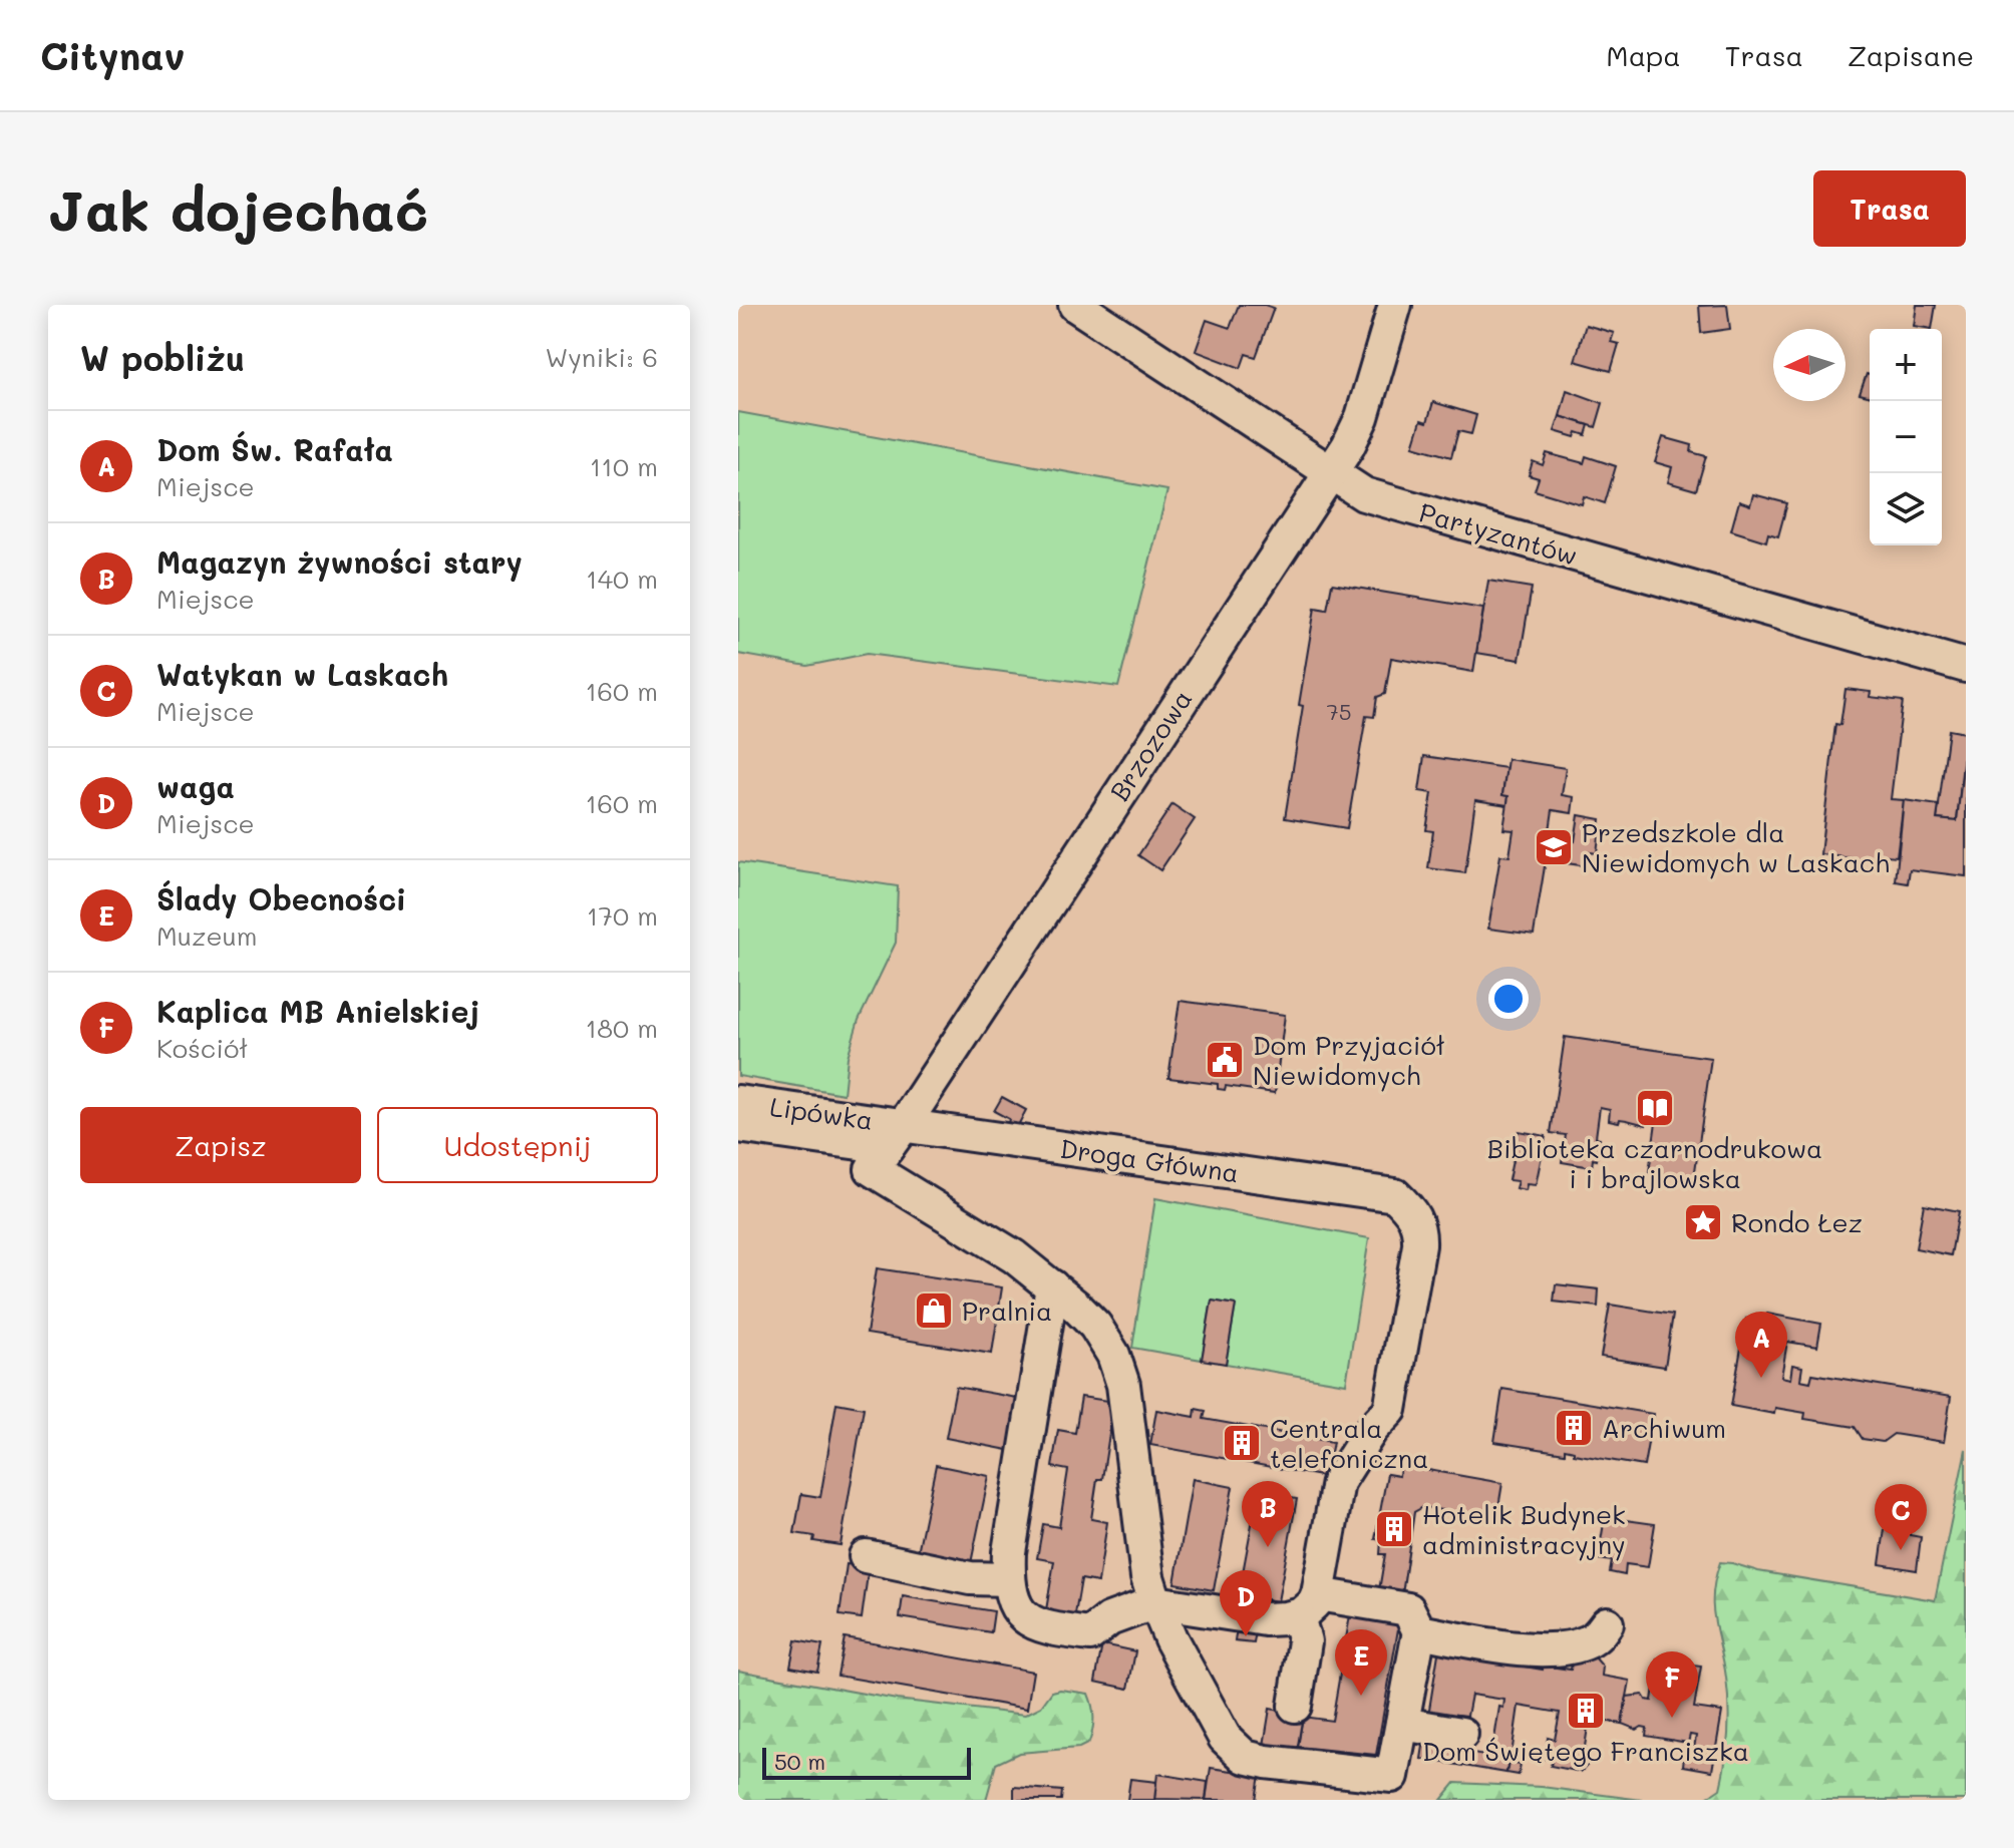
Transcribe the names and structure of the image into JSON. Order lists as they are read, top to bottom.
{
  "streets": {
    "street": [
      "Partyzantów",
      "Brzozowa",
      "Lipówka",
      "Droga Główna"
    ]
  },
  "crossings": [
    ["Partyzantów", "Brzozowa"],
    ["Brzozowa", "Lipówka"],
    ["Brzozowa", "Droga Główna"],
    ["Lipówka", "Droga Główna"]
  ],
  "places": {
    "school or university": ["Przedszkole dla Niewidomych w Laskach"],
    "public building": ["Dom Przyjaciół Niewidomych"],
    "library": ["Biblioteka czarnodrukowa i i brajlowska"],
    "place": ["Rondo Łez"],
    "shop": ["Pralnia"],
    "building": [
      "Archiwum",
      "Centrala telefoniczna",
      "Hotelik Budynek administracyjny",
      "Dom Świętego Franciszka"
    ]
  },
  "house_numbers": ["75"],
  "scale_bar": "50 m",
  "north": "left",
  "page": {
    "header": "Citynav",
    "nav": ["Mapa", "Trasa", "Zapisane"],
    "buttons": [
      "Trasa",
      ["Zapisz", "Udostępnij"]
    ],
    "title": "Jak dojechać",
    "heading": ["W pobliżu", "Wyniki: 6"],
    "map_buttons": ["+", "−"],
    "list": [
      {
        "mark": "A",
        "name": "Dom Św. Rafała",
        "note": "Miejsce",
        "value": "110 m"
      },
      {
        "mark": "B",
        "name": "Magazyn żywności stary",
        "note": "Miejsce",
        "value": "140 m"
      },
      {
        "mark": "C",
        "name": "Watykan w Laskach",
        "note": "Miejsce",
        "value": "160 m"
      },
      {
        "mark": "D",
        "name": "waga",
        "note": "Miejsce",
        "value": "160 m"
      },
      {
        "mark": "E",
        "name": "Ślady Obecności",
        "note": "Muzeum",
        "value": "170 m"
      },
      {
        "mark": "F",
        "name": "Kaplica MB Anielskiej",
        "note": "Kościół",
        "value": "180 m"
      }
    ],
    "pins": [
      "A",
      "B",
      "C",
      "D",
      "E",
      "F"
    ],
    "scale": "50 m"
  }
}
